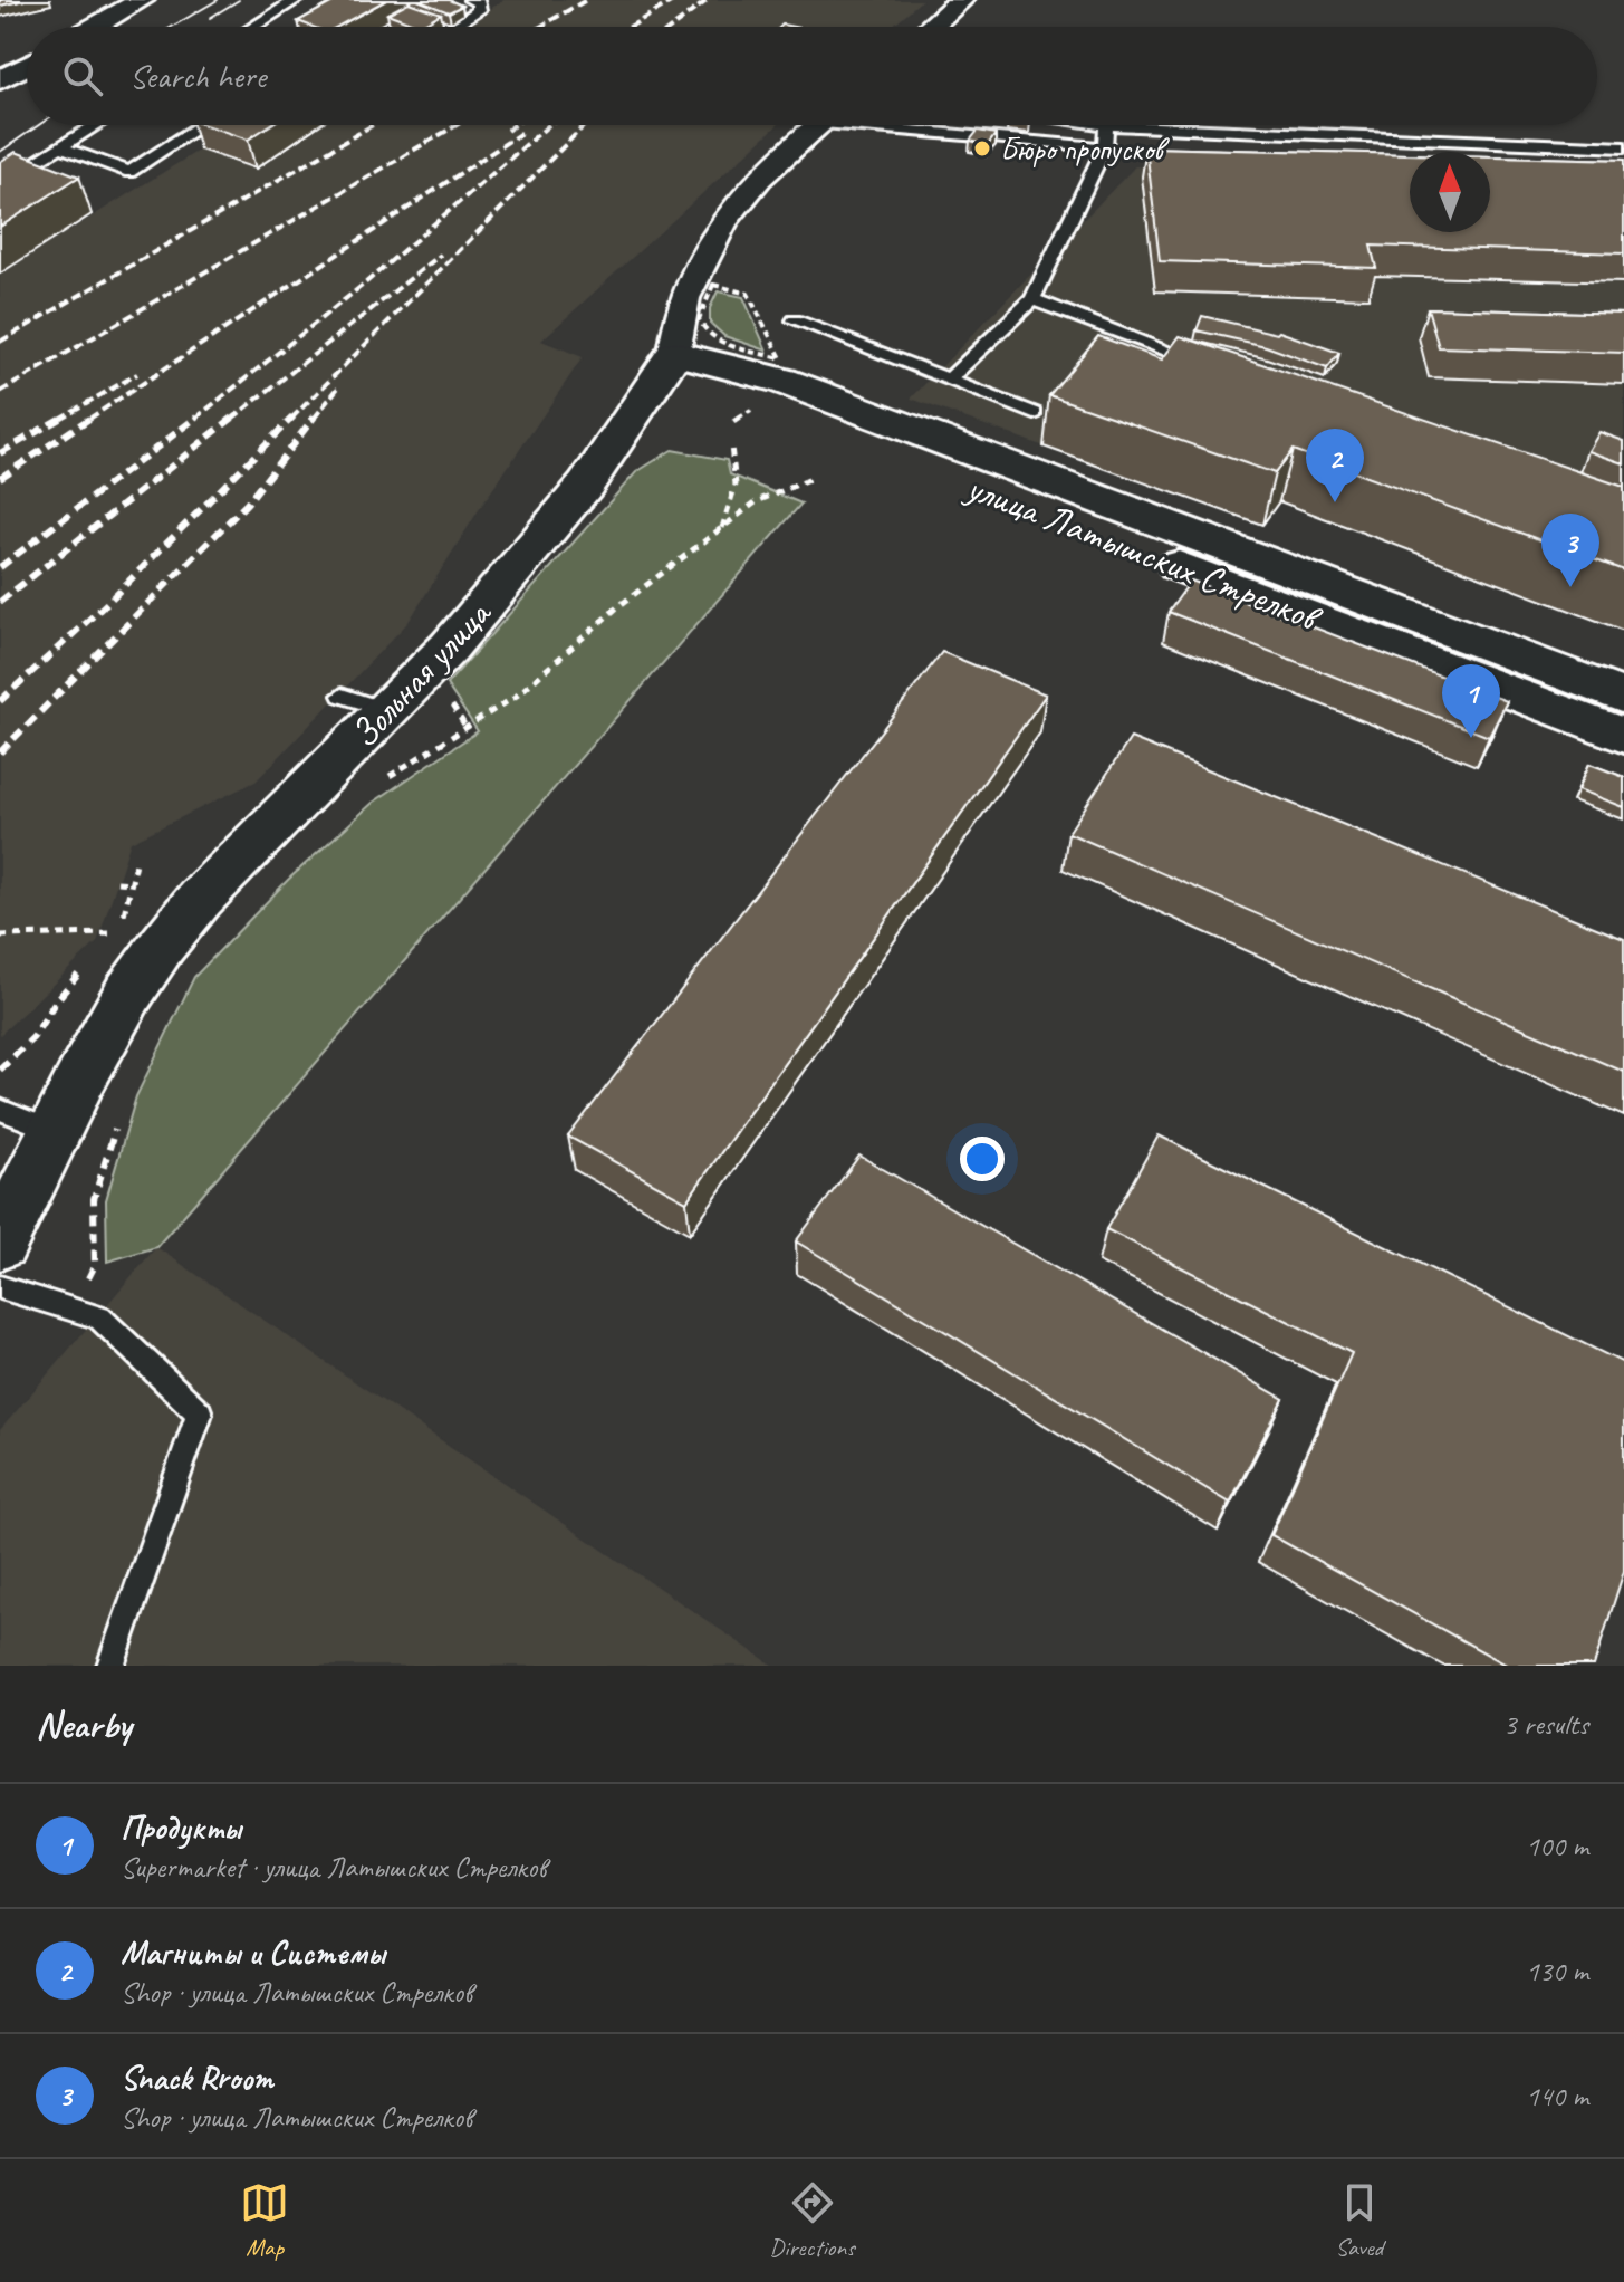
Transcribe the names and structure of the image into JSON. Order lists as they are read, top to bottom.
{
  "streets": {
    "street": ["улица Латышских Стрелков", "Зольная улица"]
  },
  "crossings": [
    ["улица Латышских Стрелков", "Зольная улица"]
  ],
  "places": ["Бюро пропусков"],
  "north": "top",
  "page": {
    "search": "Search here",
    "pins": ["2", "3", "1"],
    "heading": ["Nearby", "3 results"],
    "list": [
      {
        "mark": "1",
        "name": "Продукты",
        "note": "Supermarket · улица Латышских Стрелков",
        "value": "100 m"
      },
      {
        "mark": "2",
        "name": "Магниты и Системы",
        "note": "Shop · улица Латышских Стрелков",
        "value": "130 m"
      },
      {
        "mark": "3",
        "name": "Snack Rroom",
        "note": "Shop · улица Латышских Стрелков",
        "value": "140 m"
      }
    ],
    "nav": ["Map", "Directions", "Saved"]
  }
}
